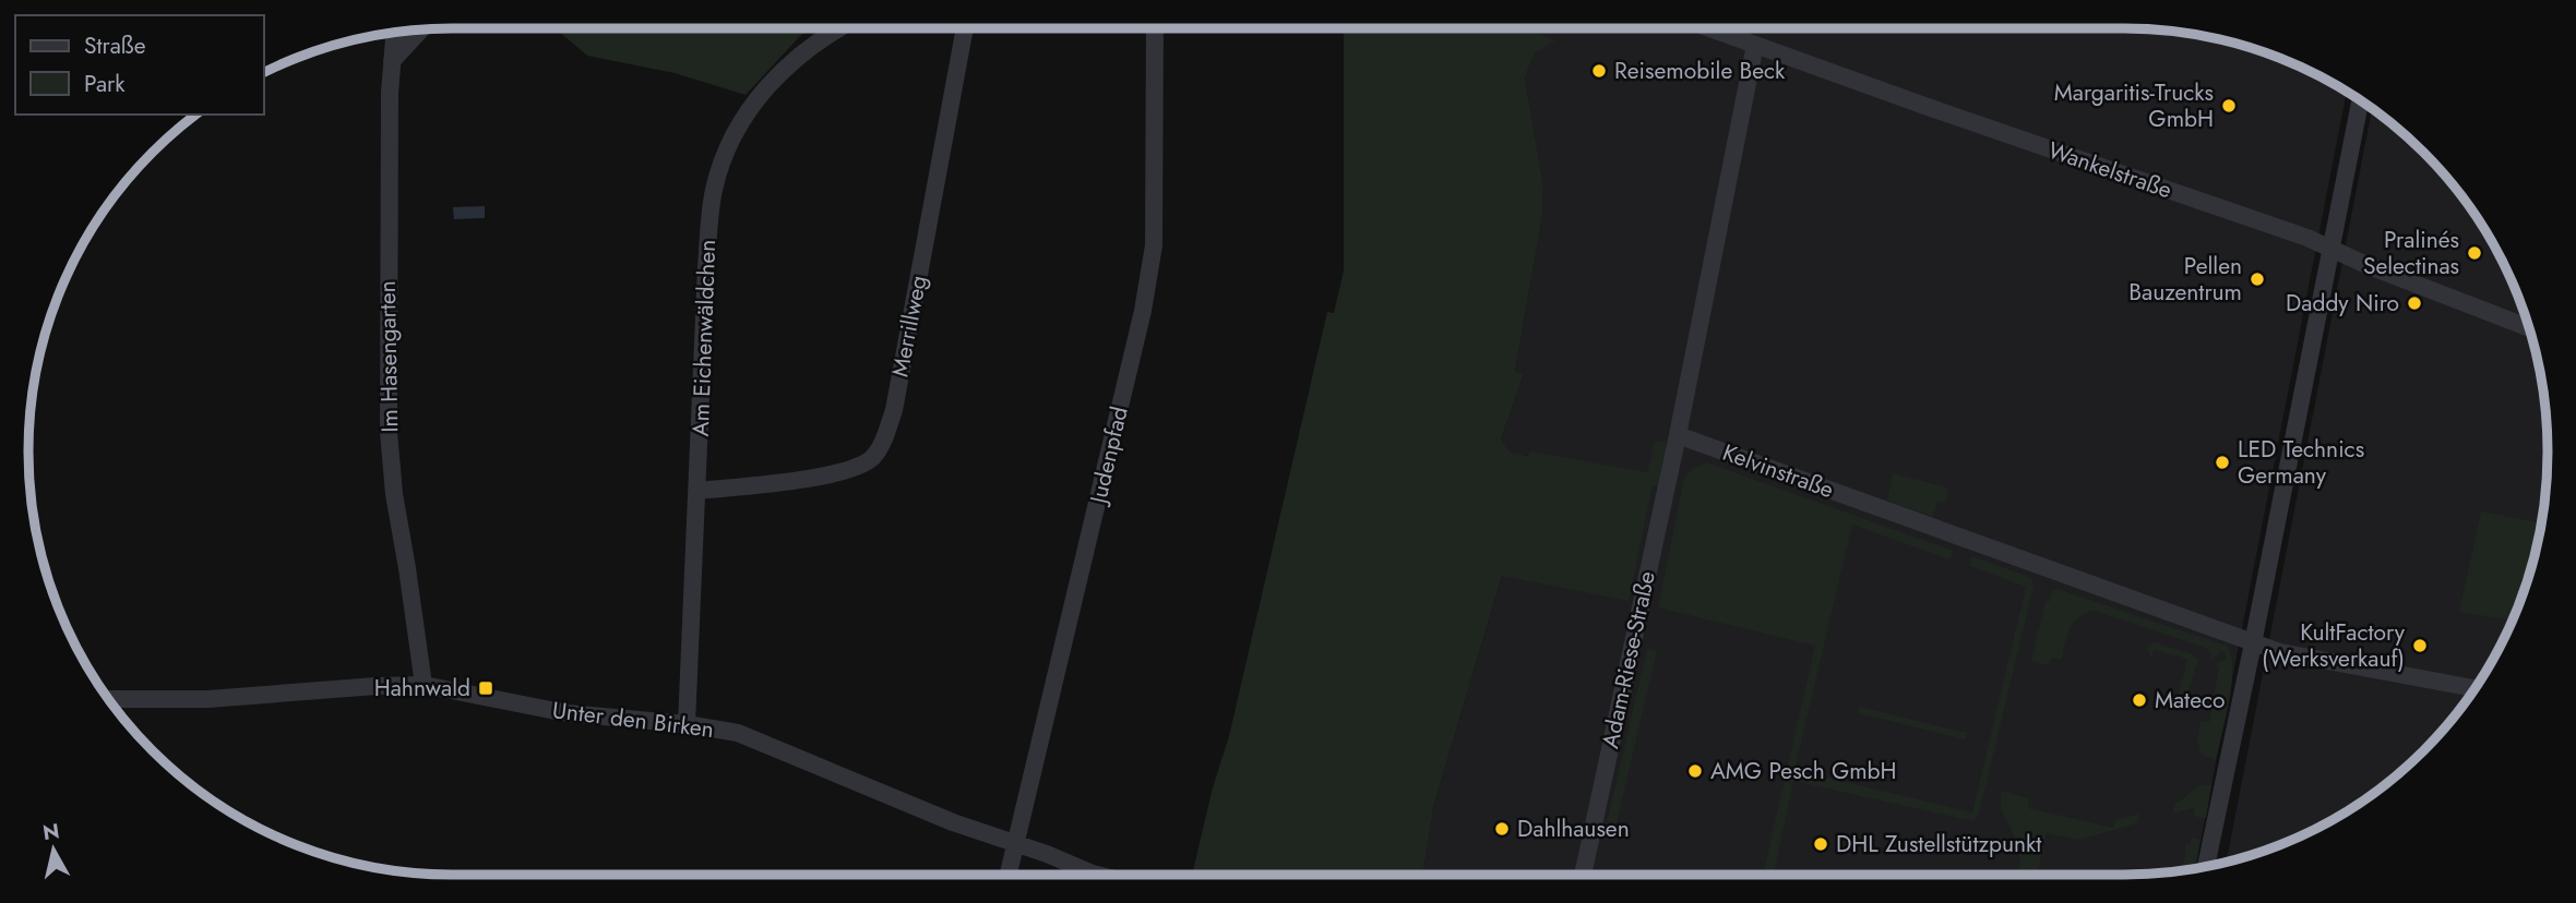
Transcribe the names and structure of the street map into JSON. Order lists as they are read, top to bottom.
{
  "streets": {
    "street": [
      "Wankelstraße",
      "Merrillweg",
      "Am Eichenwäldchen",
      "Im Hasengarten",
      "Judenpfad",
      "Kelvinstraße",
      "Adam-Riese-Straße",
      "Unter den Birken"
    ]
  },
  "crossings": [
    ["Merrillweg", "Am Eichenwäldchen"],
    ["Am Eichenwäldchen", "Unter den Birken"],
    ["Im Hasengarten", "Unter den Birken"],
    ["Judenpfad", "Unter den Birken"],
    ["Kelvinstraße", "Adam-Riese-Straße"]
  ],
  "places": {
    "other": [
      "Reisemobile Beck",
      "Margaritis-Trucks GmbH",
      "Pralinés Selectinas",
      "Pellen Bauzentrum",
      "Daddy Niro",
      "LED Technics Germany",
      "KultFactory (Werksverkauf)",
      "Mateco",
      "AMG Pesch GmbH",
      "Dahlhausen",
      "DHL Zustellstützpunkt"
    ],
    "transit": ["Hahnwald"]
  },
  "legend": ["Straße", "Park"],
  "north": "top"
}
